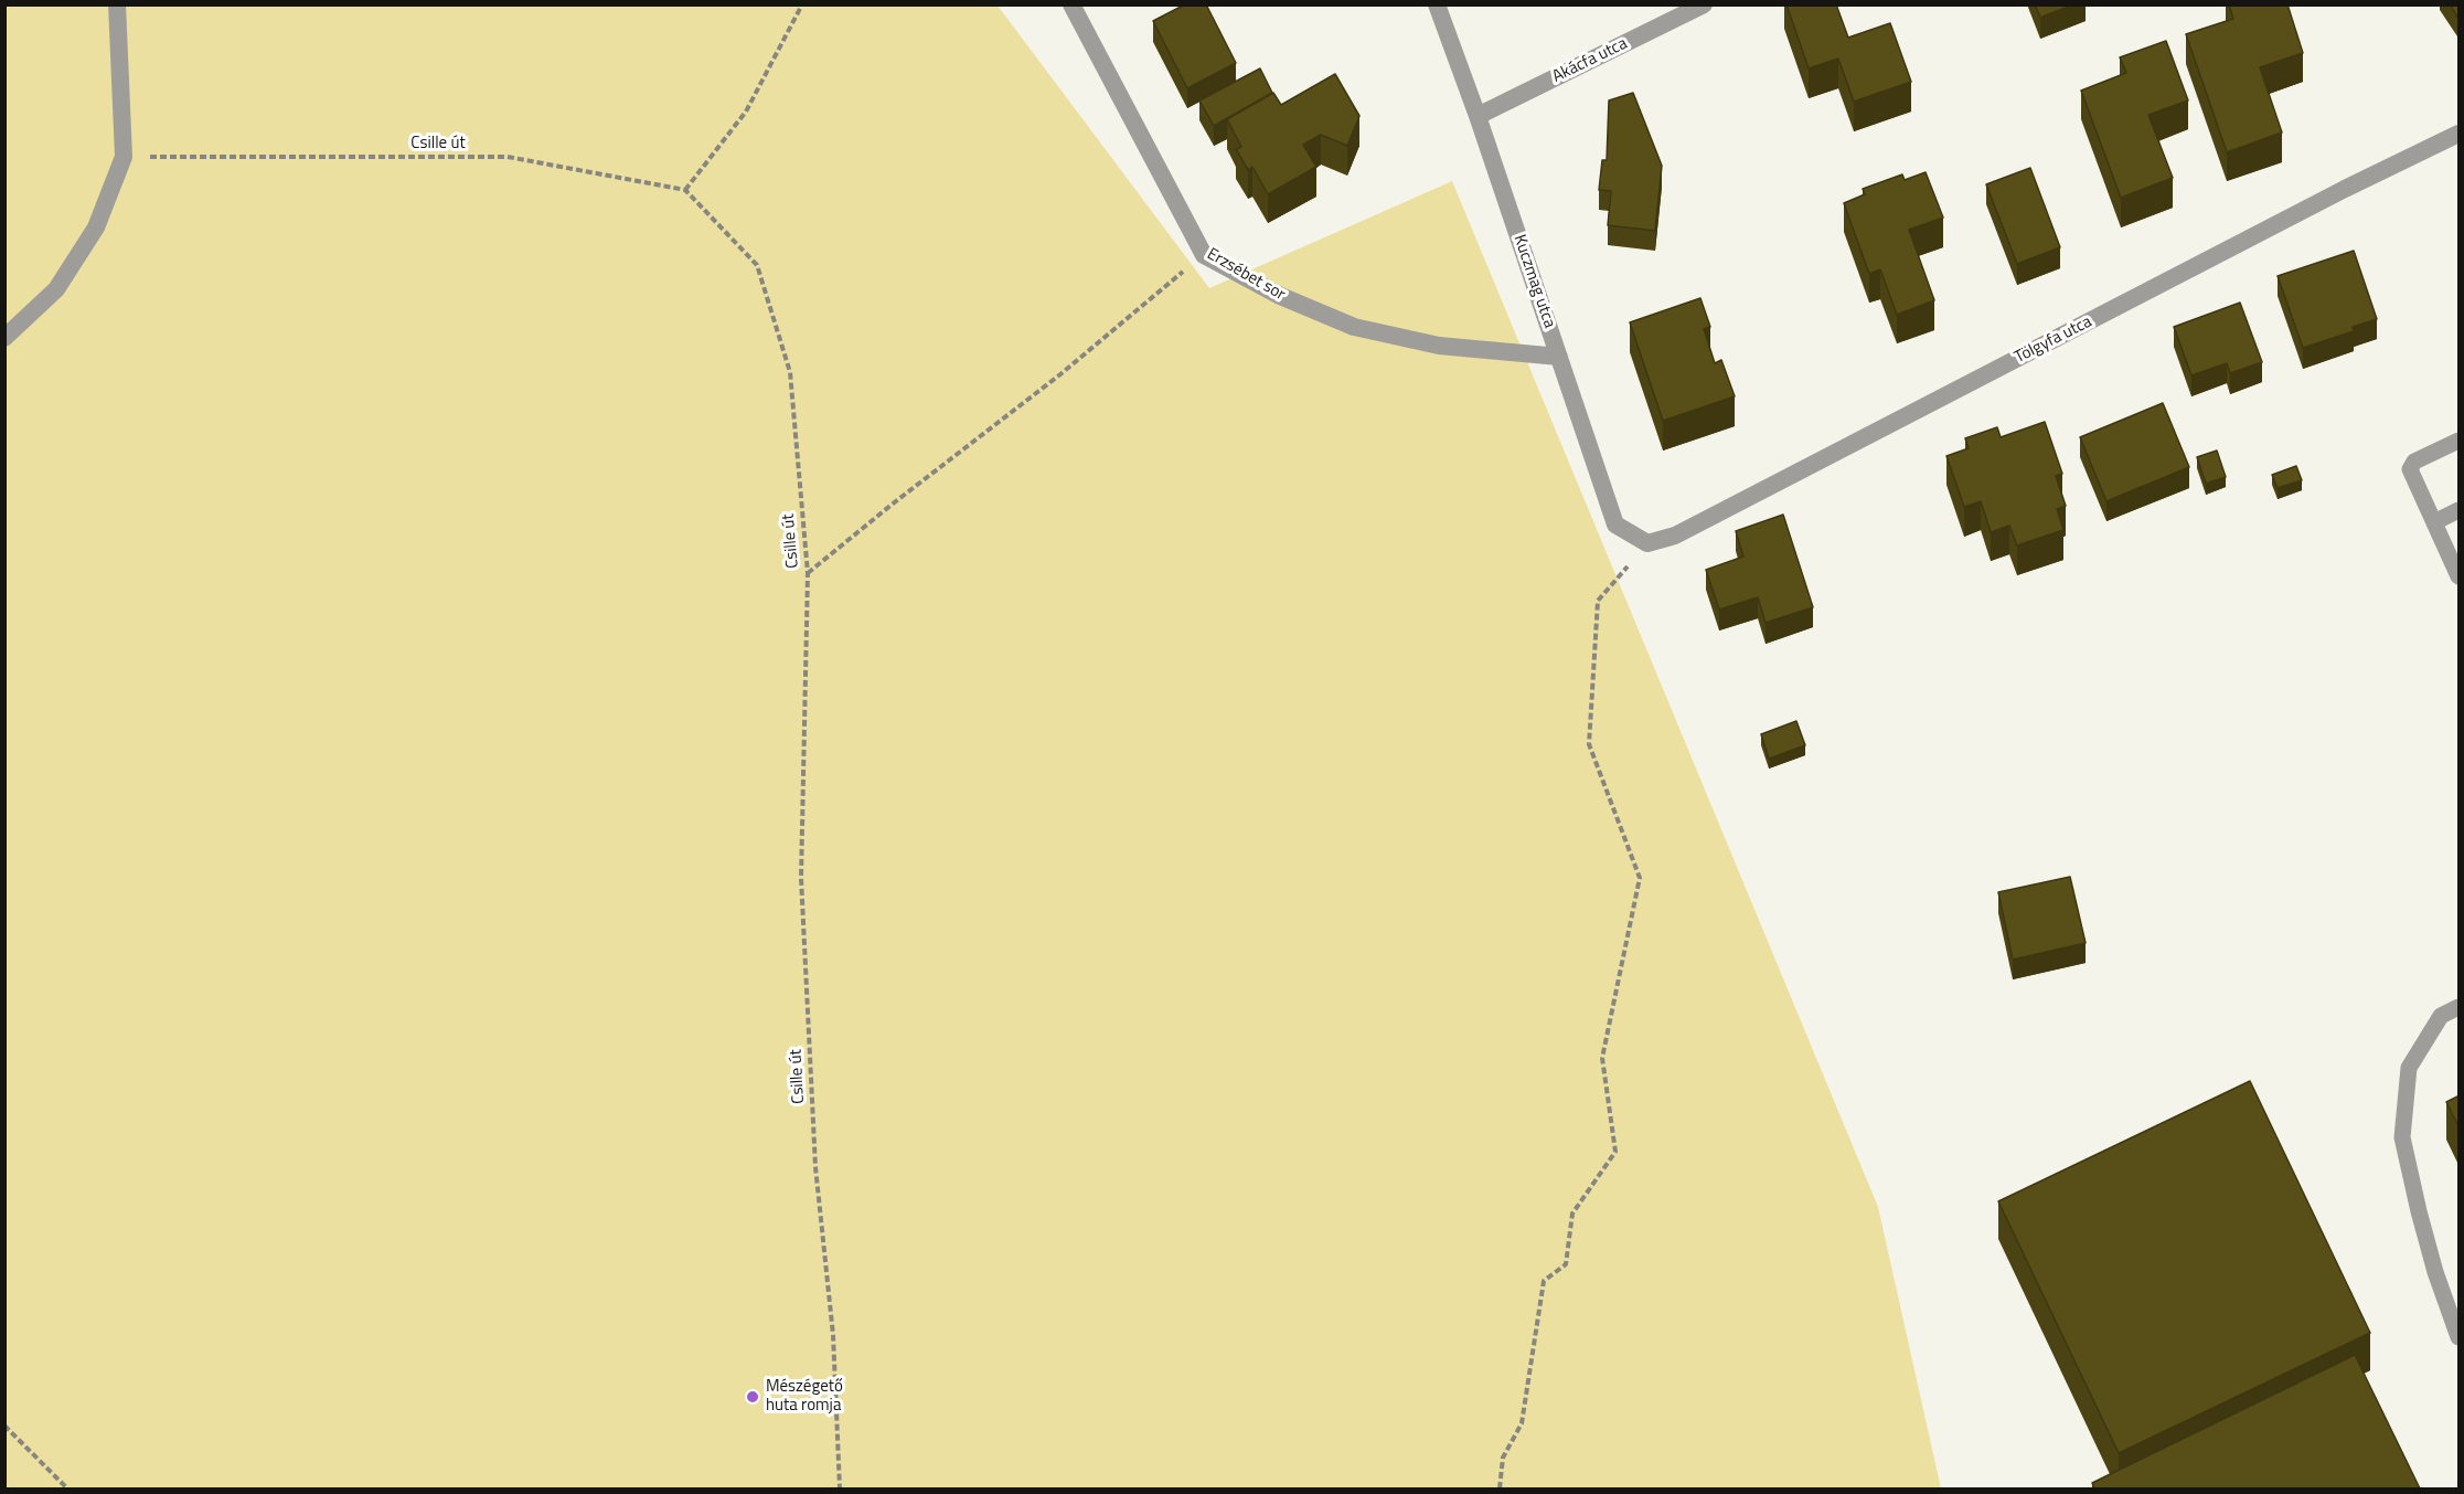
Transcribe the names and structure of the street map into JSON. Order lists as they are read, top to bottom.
{
  "streets": {
    "street": [
      "Akácfa utca",
      "Erzsébet sor",
      "Kuczmag utca",
      "Tölgyfa utca"
    ],
    "path": ["Csille út"]
  },
  "crossings": [
    ["Akácfa utca", "Kuczmag utca"],
    ["Erzsébet sor", "Kuczmag utca"],
    ["Kuczmag utca", "Tölgyfa utca"]
  ],
  "places": ["Mészégető huta romja"]
}
